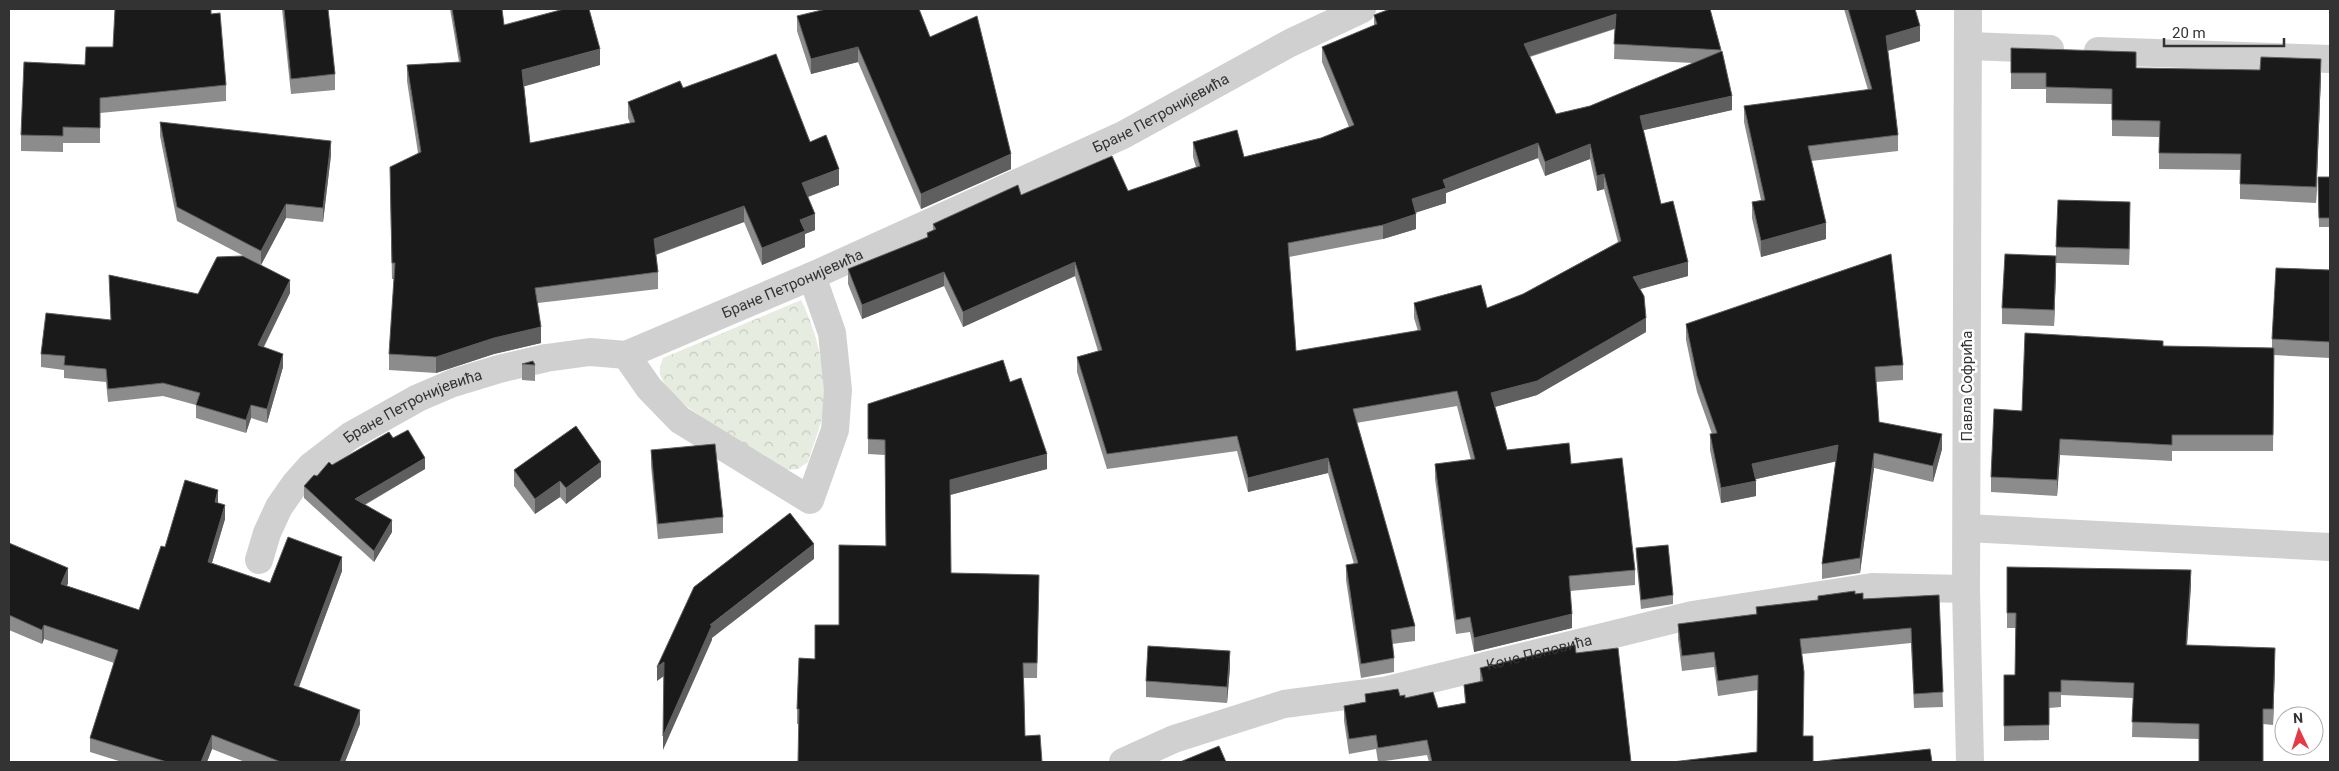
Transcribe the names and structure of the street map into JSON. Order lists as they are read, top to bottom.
{
  "streets": {
    "street": ["Бране Петронијевића", "Павла Софрића", "Коче Поповића"]
  },
  "crossings": [
    ["Павла Софрића", "Коче Поповића"]
  ],
  "scale_bar": "20 m",
  "north": "top"
}
